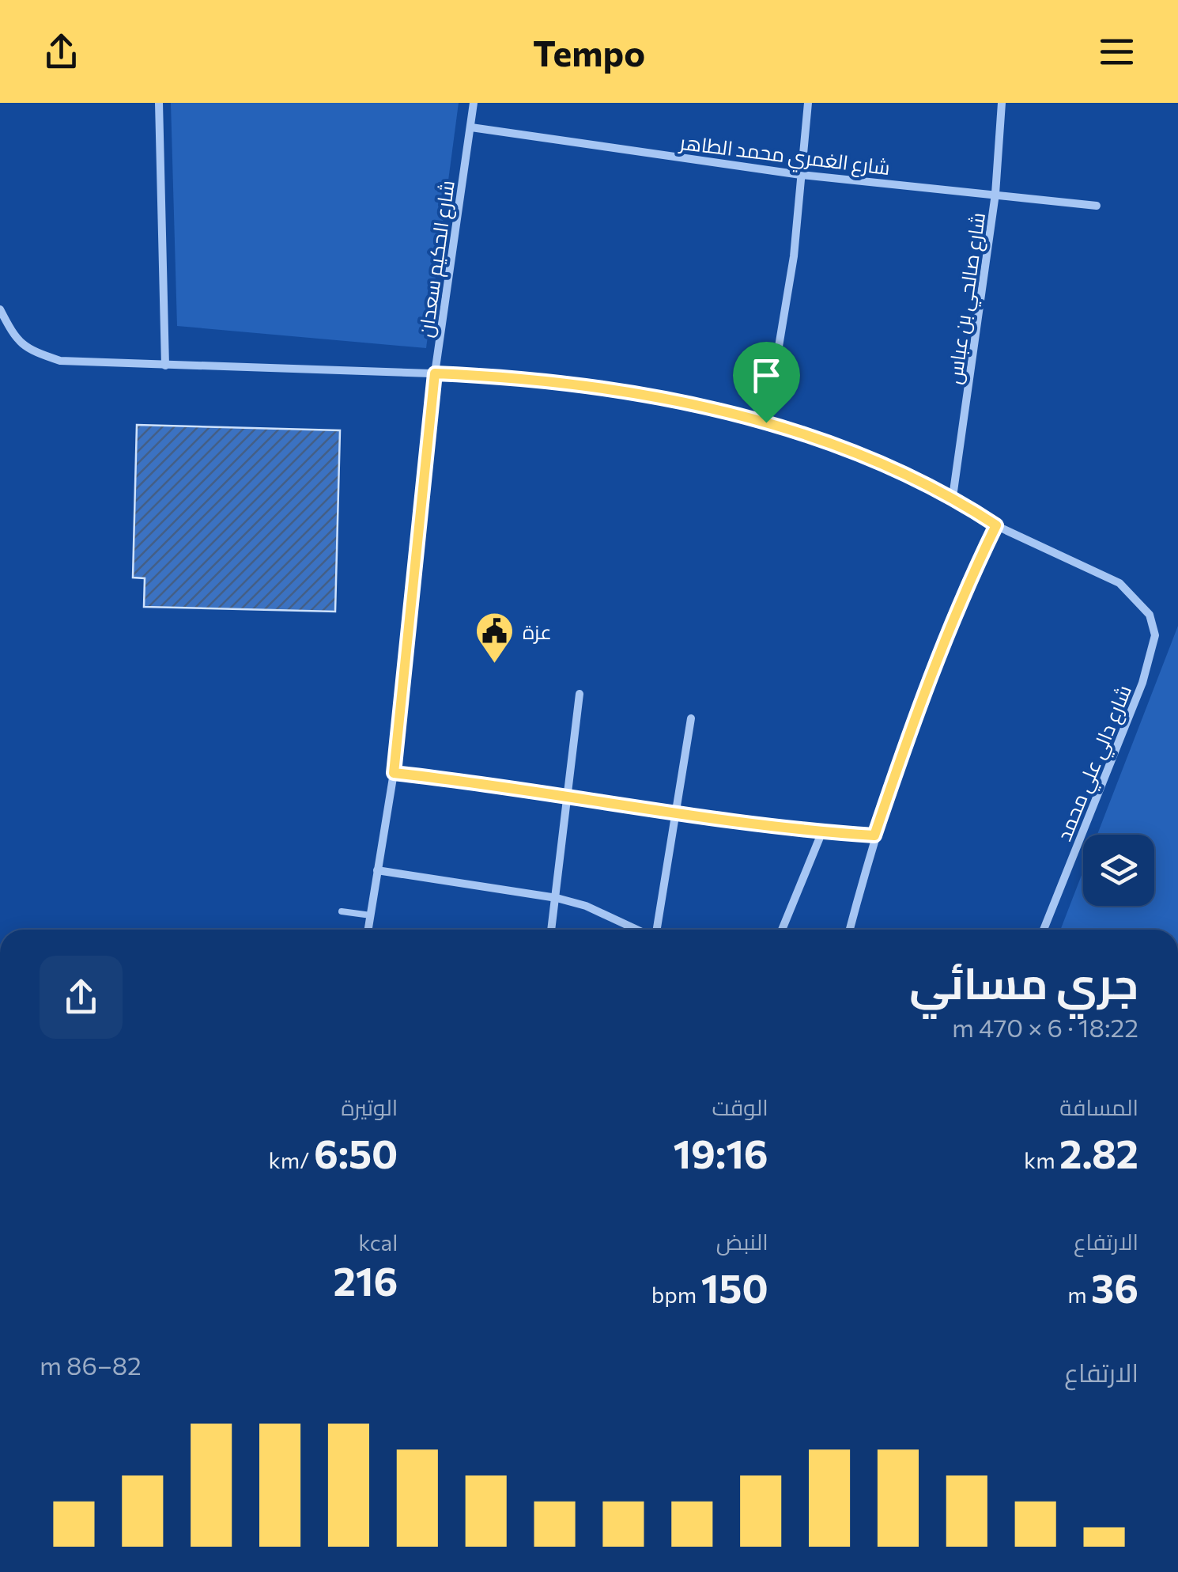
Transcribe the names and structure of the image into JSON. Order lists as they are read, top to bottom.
{
  "streets": {
    "street": [
      "شارع الغمري محمد الطاهر",
      "شارع الحكيم سعدان",
      "شارع صالحي بن عباس",
      "شارع دالي علي محمد"
    ]
  },
  "crossings": [
    ["شارع الغمري محمد الطاهر", "شارع الحكيم سعدان"],
    ["شارع الغمري محمد الطاهر", "شارع صالحي بن عباس"]
  ],
  "places": {
    "public building": ["عزة"]
  },
  "page": {
    "header": "Tempo",
    "heading": ["جري مسائي", "18:22 · 6 × 470 m"],
    "stats": [
      ["المسافة", "2.82 km"],
      ["الوقت", "19:16"],
      ["الوتيرة", "6:50 /km"],
      ["الارتفاع", "36 m"],
      ["النبض", "150 bpm"],
      ["kcal", "216"]
    ],
    "chart": ["الارتفاع", "82–86 m"]
  }
}
